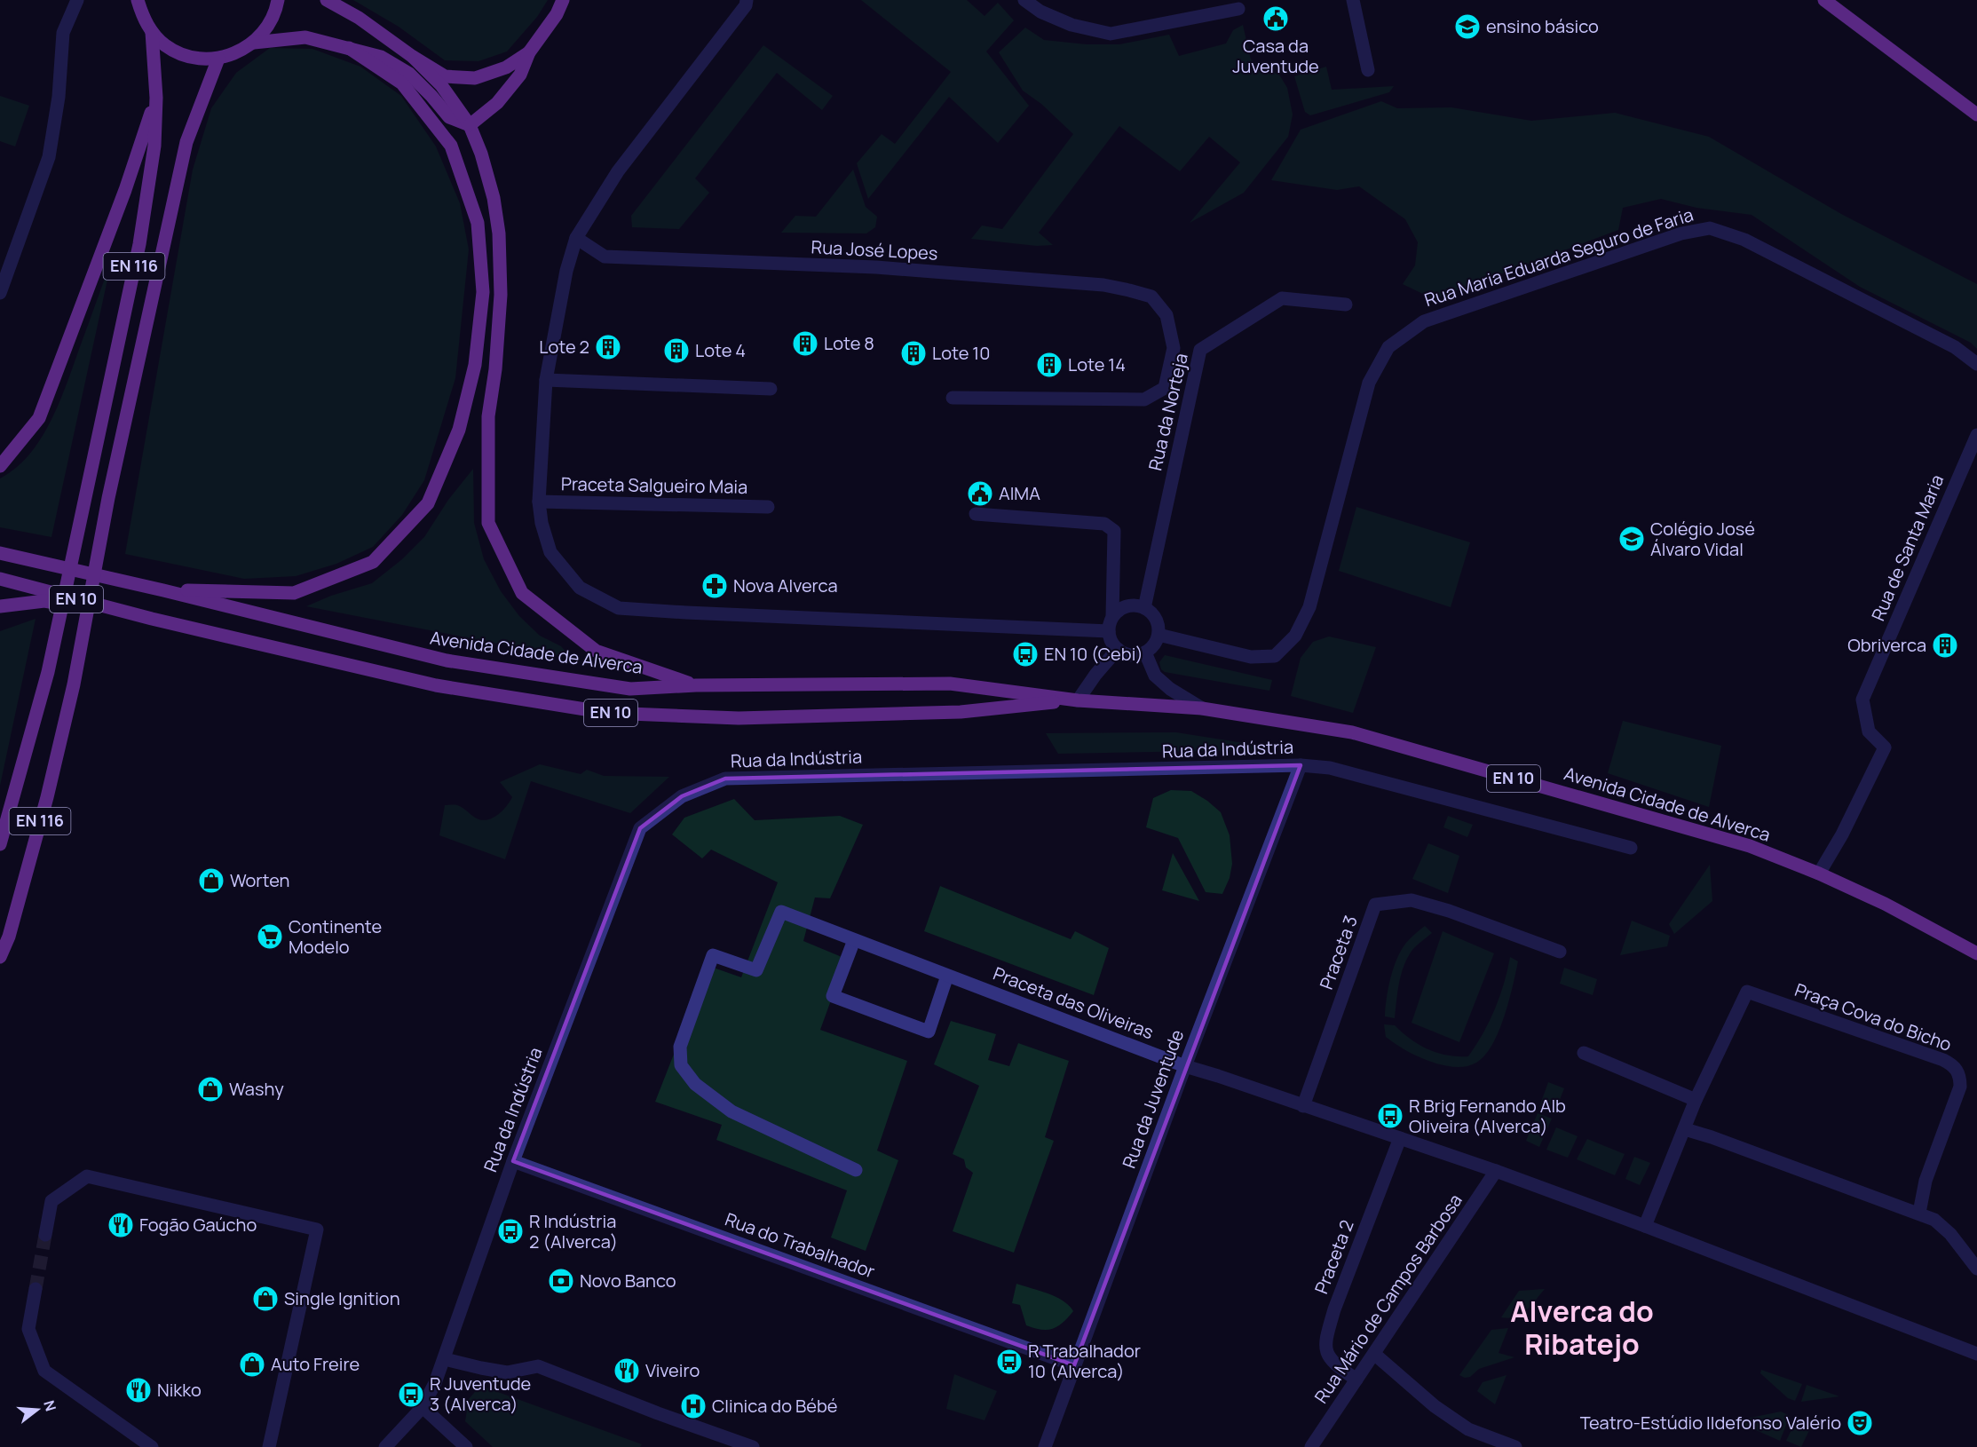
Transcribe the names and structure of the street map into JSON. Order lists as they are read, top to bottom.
{
  "streets": {
    "main road": ["EN 116", "EN 10", "Avenida Cidade de Alverca"],
    "street": [
      "Rua José Lopes",
      "Rua Maria Eduarda Seguro de Faria",
      "Rua da Norteja",
      "Praceta Salgueiro Maia",
      "Rua de Santa Maria",
      "Rua da Indústria",
      "Praceta 3",
      "Praceta das Oliveiras",
      "Praça Cova do Bicho",
      "Rua da Juventude",
      "Rua do Trabalhador",
      "Praceta 2",
      "Rua Mário de Campos Barbosa"
    ]
  },
  "crossings": [
    ["Rua Maria Eduarda Seguro de Faria", "Rua da Norteja"],
    ["Rua de Santa Maria", "Avenida Cidade de Alverca"],
    ["Rua da Indústria", "Rua da Juventude"],
    ["Rua da Indústria", "Rua do Trabalhador"],
    ["Praceta 3", "Praceta das Oliveiras"],
    ["Praceta das Oliveiras", "Praça Cova do Bicho"],
    ["Praceta das Oliveiras", "Rua da Juventude"],
    ["Praceta das Oliveiras", "Praceta 2"],
    ["Praceta das Oliveiras", "Rua Mário de Campos Barbosa"],
    ["Rua da Juventude", "Rua do Trabalhador"],
    ["Praceta 2", "Rua Mário de Campos Barbosa"]
  ],
  "districts": ["Alverca do Ribatejo"],
  "places": {
    "public building": ["Casa da Juventude", "AIMA"],
    "school or university": ["ensino básico", "Colégio José Álvaro Vidal"],
    "building": [
      "Lote 8",
      "Lote 2",
      "Lote 4",
      "Lote 10",
      "Lote 14",
      "Obriverca"
    ],
    "pharmacy": ["Nova Alverca"],
    "bus stop": [
      "EN 10 (Cebi)",
      "R Brig Fernando Alb Oliveira (Alverca)",
      "R Indústria 2 (Alverca)",
      "R Trabalhador 10 (Alverca)",
      "R Juventude 3 (Alverca)"
    ],
    "shop": [
      "Worten",
      "Washy",
      "Single Ignition",
      "Auto Freire"
    ],
    "supermarket": ["Continente Modelo"],
    "restaurant": ["Fogão Gaúcho", "Viveiro", "Nikko"],
    "bank": ["Novo Banco"],
    "hospital": ["Clinica do Bébé"],
    "theatre": ["Teatro-Estúdio Ildefonso Valério"]
  },
  "north": "right"
}
